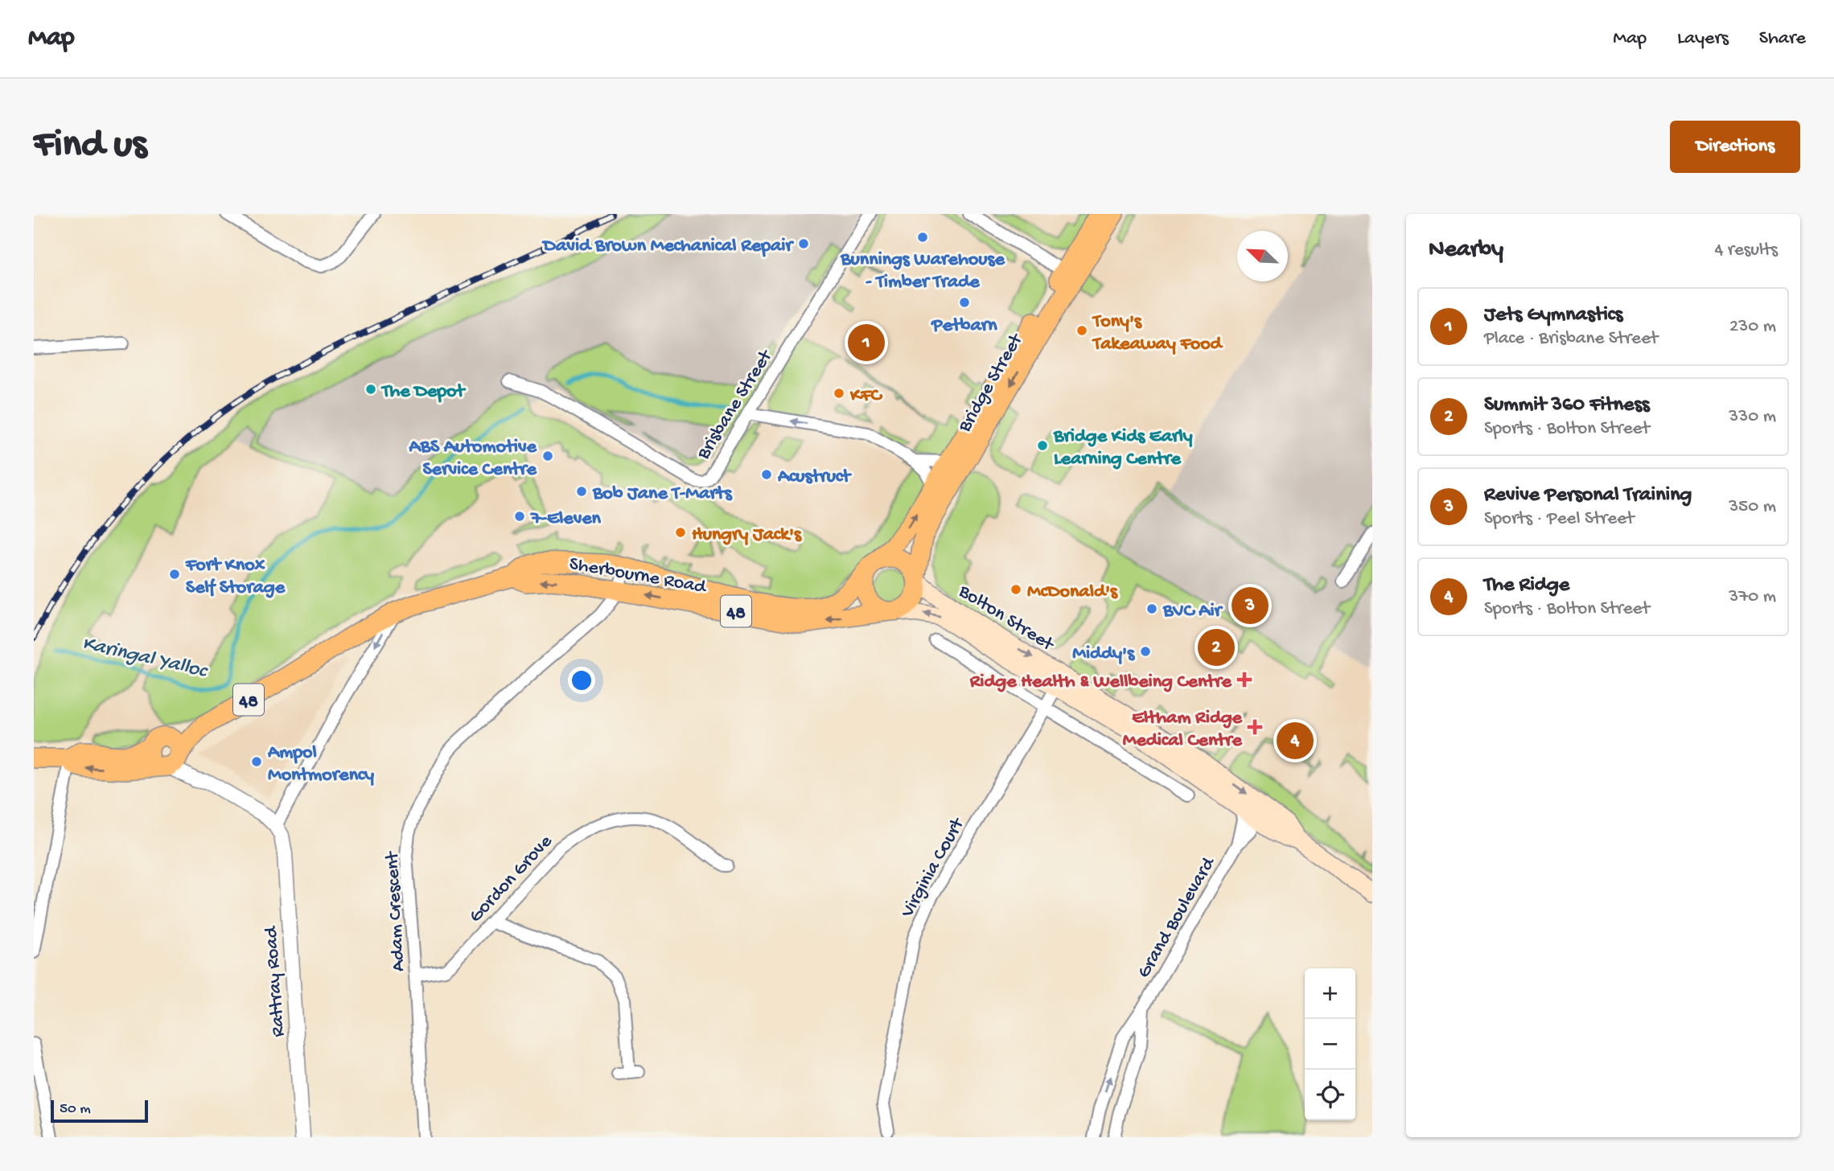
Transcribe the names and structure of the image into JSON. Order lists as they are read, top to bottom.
{
  "streets": {
    "main road": [
      "Bridge Street",
      "Sherbourne Road",
      "48",
      "Bolton Street"
    ],
    "street": [
      "Brisbane Street",
      "Virginia Court",
      "Gordon Grove",
      "Adam Crescent",
      "Grand Boulevard",
      "Rattray Road"
    ]
  },
  "crossings": [
    ["Bridge Street", "Sherbourne Road"],
    ["Bridge Street", "48"],
    ["Bridge Street", "Bolton Street"],
    ["Sherbourne Road", "48"],
    ["Sherbourne Road", "Bolton Street"],
    ["Sherbourne Road", "Adam Crescent"],
    ["48", "Bolton Street"],
    ["Bolton Street", "Virginia Court"],
    ["Bolton Street", "Grand Boulevard"],
    ["Gordon Grove", "Adam Crescent"]
  ],
  "water": ["Karingal Yalloc"],
  "places": {
    "other": [
      "Bunnings Warehouse - Timber Trade",
      "David Brown Mechanical Repair",
      "Petbarn",
      "Tony's Takeaway Food",
      "The Depot",
      "KFC",
      "Bridge Kids Early Learning Centre",
      "ABS Automotive Service Centre",
      "Acustruct",
      "Bob Jane T-Marts",
      "7-Eleven",
      "Hungry Jack's",
      "Fort Knox Self Storage",
      "McDonald's",
      "BVC Air",
      "Middy's",
      "Ampol Montmorency"
    ],
    "health": ["Ridge Health & Wellbeing Centre", "Eltham Ridge Medical Centre"]
  },
  "scale_bar": "50 m",
  "north": "top left",
  "page": {
    "header": "Map",
    "nav": ["Map", "Layers", "Share"],
    "buttons": "Directions",
    "title": "Find us",
    "heading": ["Nearby", "4 results"],
    "list": [
      {
        "mark": "1",
        "name": "Jets Gymnastics",
        "note": "Place · Brisbane Street",
        "value": "230 m"
      },
      {
        "mark": "2",
        "name": "Summit 360 Fitness",
        "note": "Sports · Bolton Street",
        "value": "330 m"
      },
      {
        "mark": "3",
        "name": "Revive Personal Training",
        "note": "Sports · Peel Street",
        "value": "350 m"
      },
      {
        "mark": "4",
        "name": "The Ridge",
        "note": "Sports · Bolton Street",
        "value": "370 m"
      }
    ],
    "pins": [
      "1",
      "3",
      "2",
      "4"
    ],
    "map_buttons": ["+", "−"],
    "scale": "50 m"
  }
}
